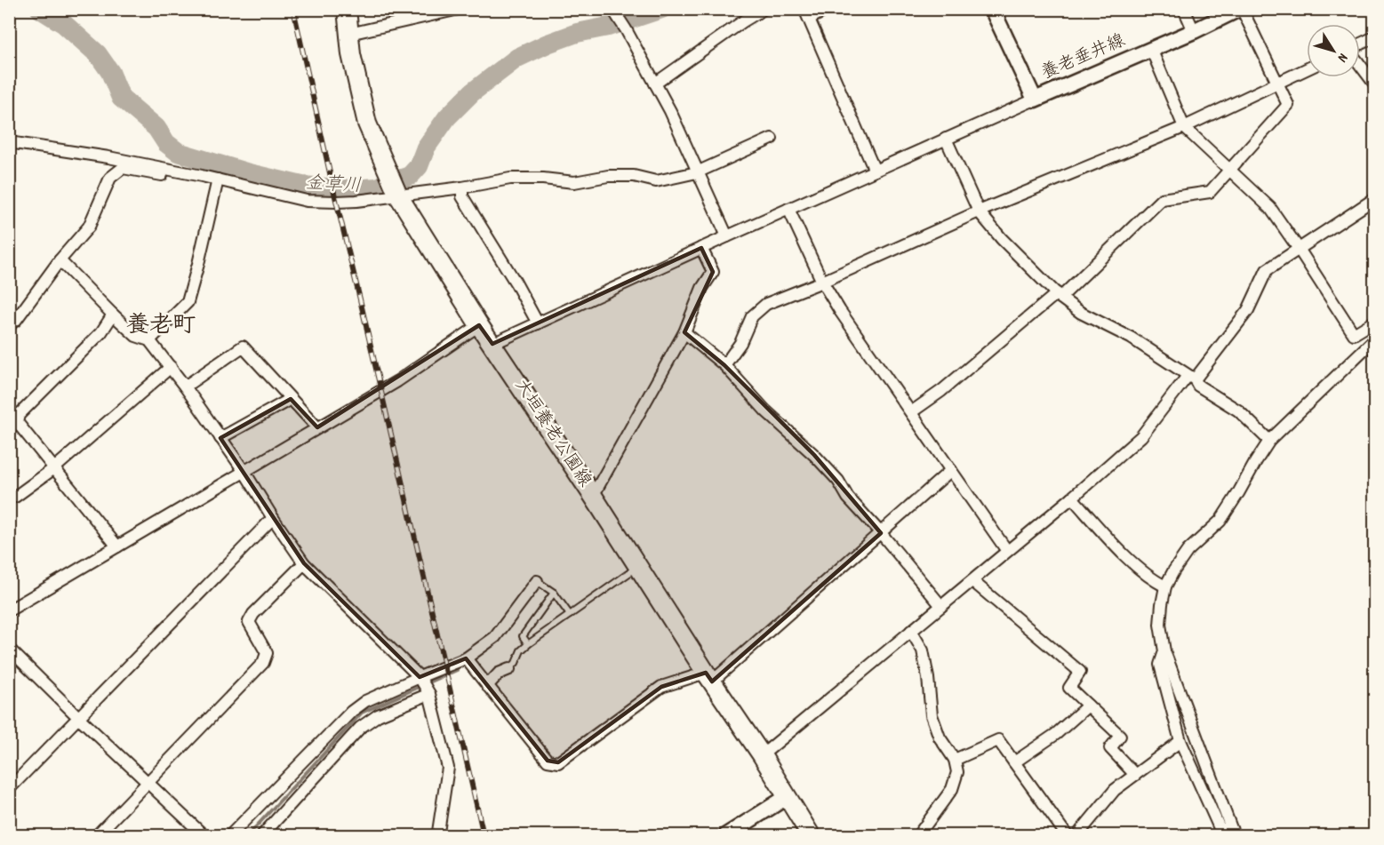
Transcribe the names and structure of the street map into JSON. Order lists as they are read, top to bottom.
{
  "streets": {
    "main road": ["養老垂井線", "大垣養老公園線"]
  },
  "districts": ["養老町"],
  "water": ["金草川"],
  "north": "bottom right"
}
